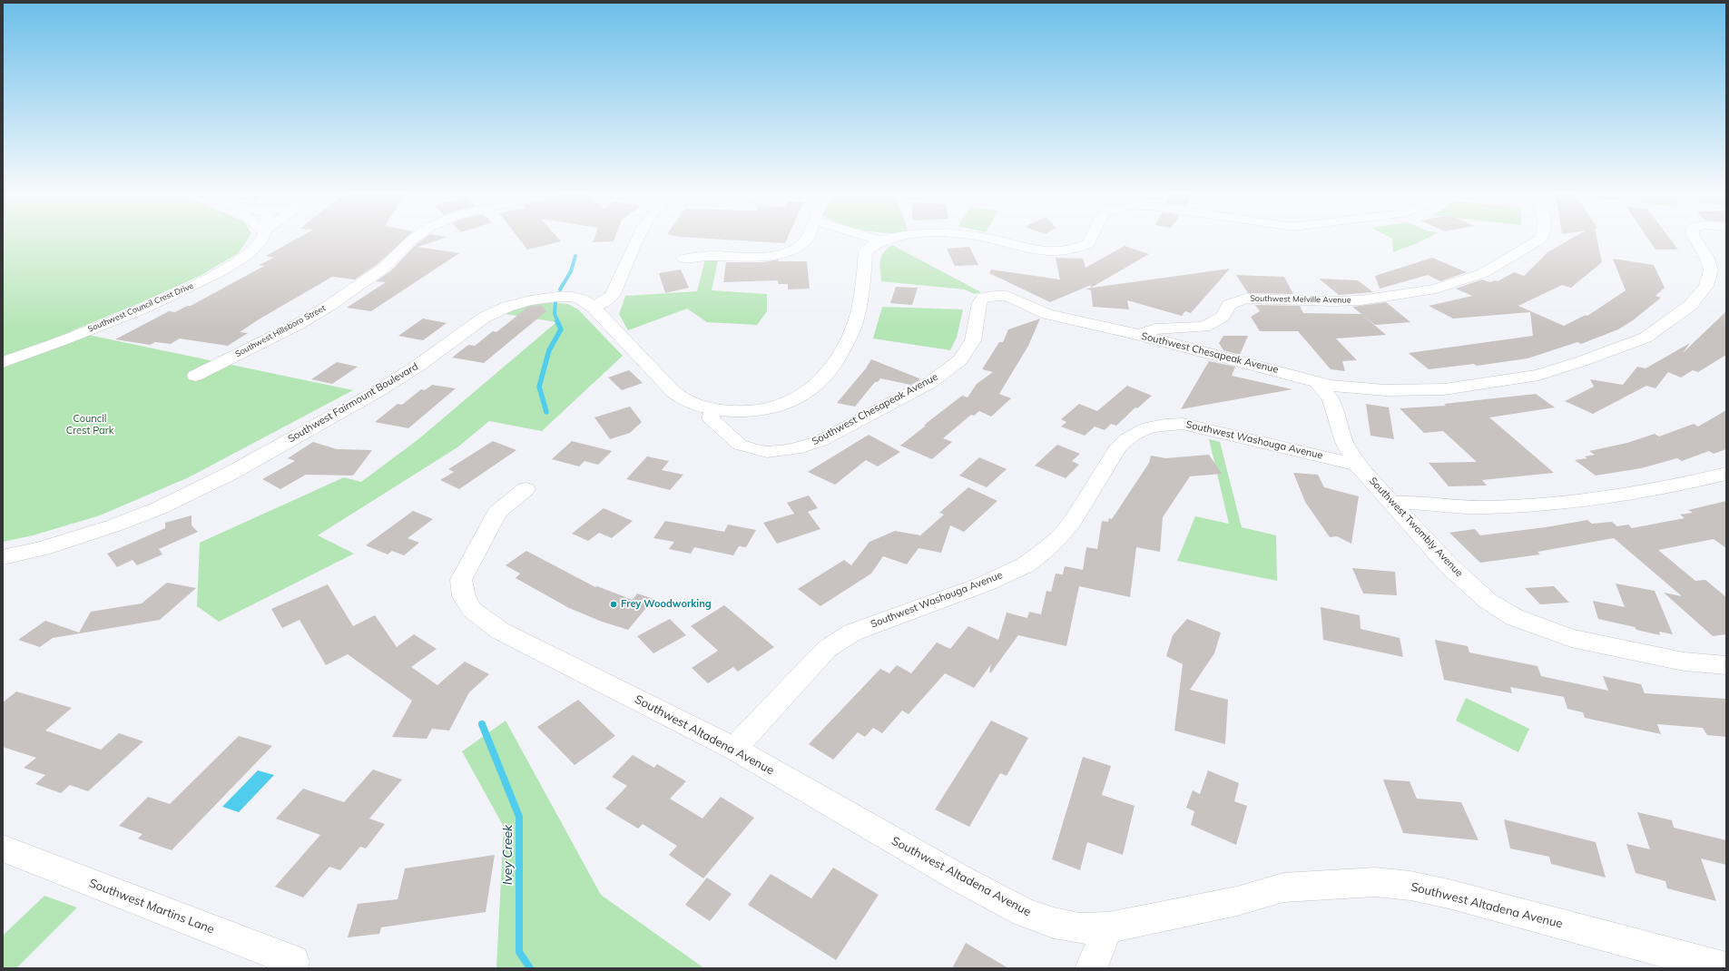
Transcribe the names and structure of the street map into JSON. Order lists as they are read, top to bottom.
{
  "streets": {
    "street": [
      "Southwest Melville Avenue",
      "Southwest Council Crest Drive",
      "Southwest Hillsboro Street",
      "Southwest Chesapeak Avenue",
      "Southwest Fairmount Boulevard",
      "Southwest Washouga Avenue",
      "Southwest Twombly Avenue",
      "Southwest Altadena Avenue",
      "Southwest Martins Lane"
    ]
  },
  "crossings": [
    ["Southwest Melville Avenue", "Southwest Chesapeak Avenue"],
    ["Southwest Chesapeak Avenue", "Southwest Fairmount Boulevard"],
    ["Southwest Chesapeak Avenue", "Southwest Twombly Avenue"],
    ["Southwest Washouga Avenue", "Southwest Twombly Avenue"],
    ["Southwest Washouga Avenue", "Southwest Altadena Avenue"]
  ],
  "water": ["Ivey Creek"],
  "parks": ["Council Crest Park"],
  "places": ["Frey Woodworking"]
}
